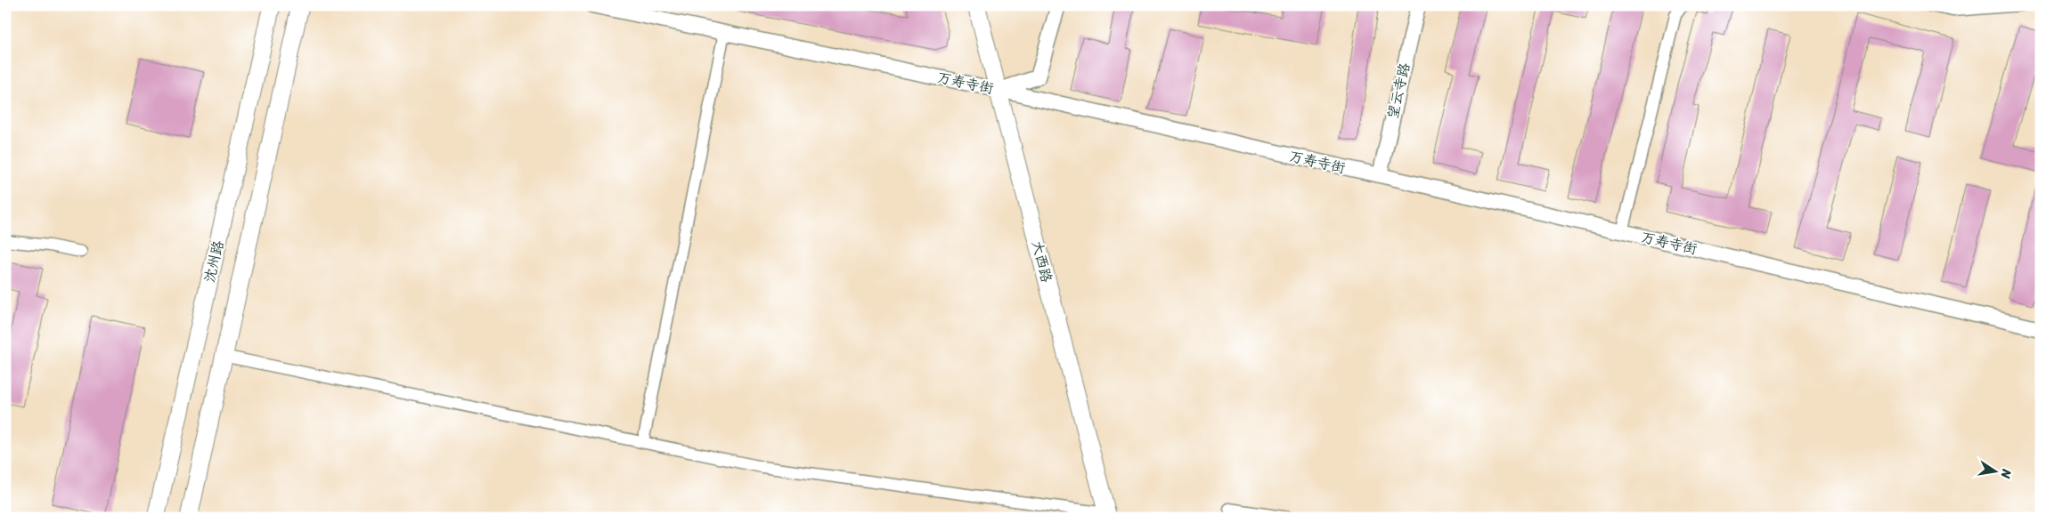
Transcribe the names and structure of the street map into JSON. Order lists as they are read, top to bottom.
{
  "streets": {
    "main road": ["沈州路", "大西路"],
    "street": ["万寿寺街", "望云寺路"]
  },
  "crossings": [
    ["万寿寺街", "望云寺路"],
    ["万寿寺街", "大西路"]
  ],
  "north": "right"
}
